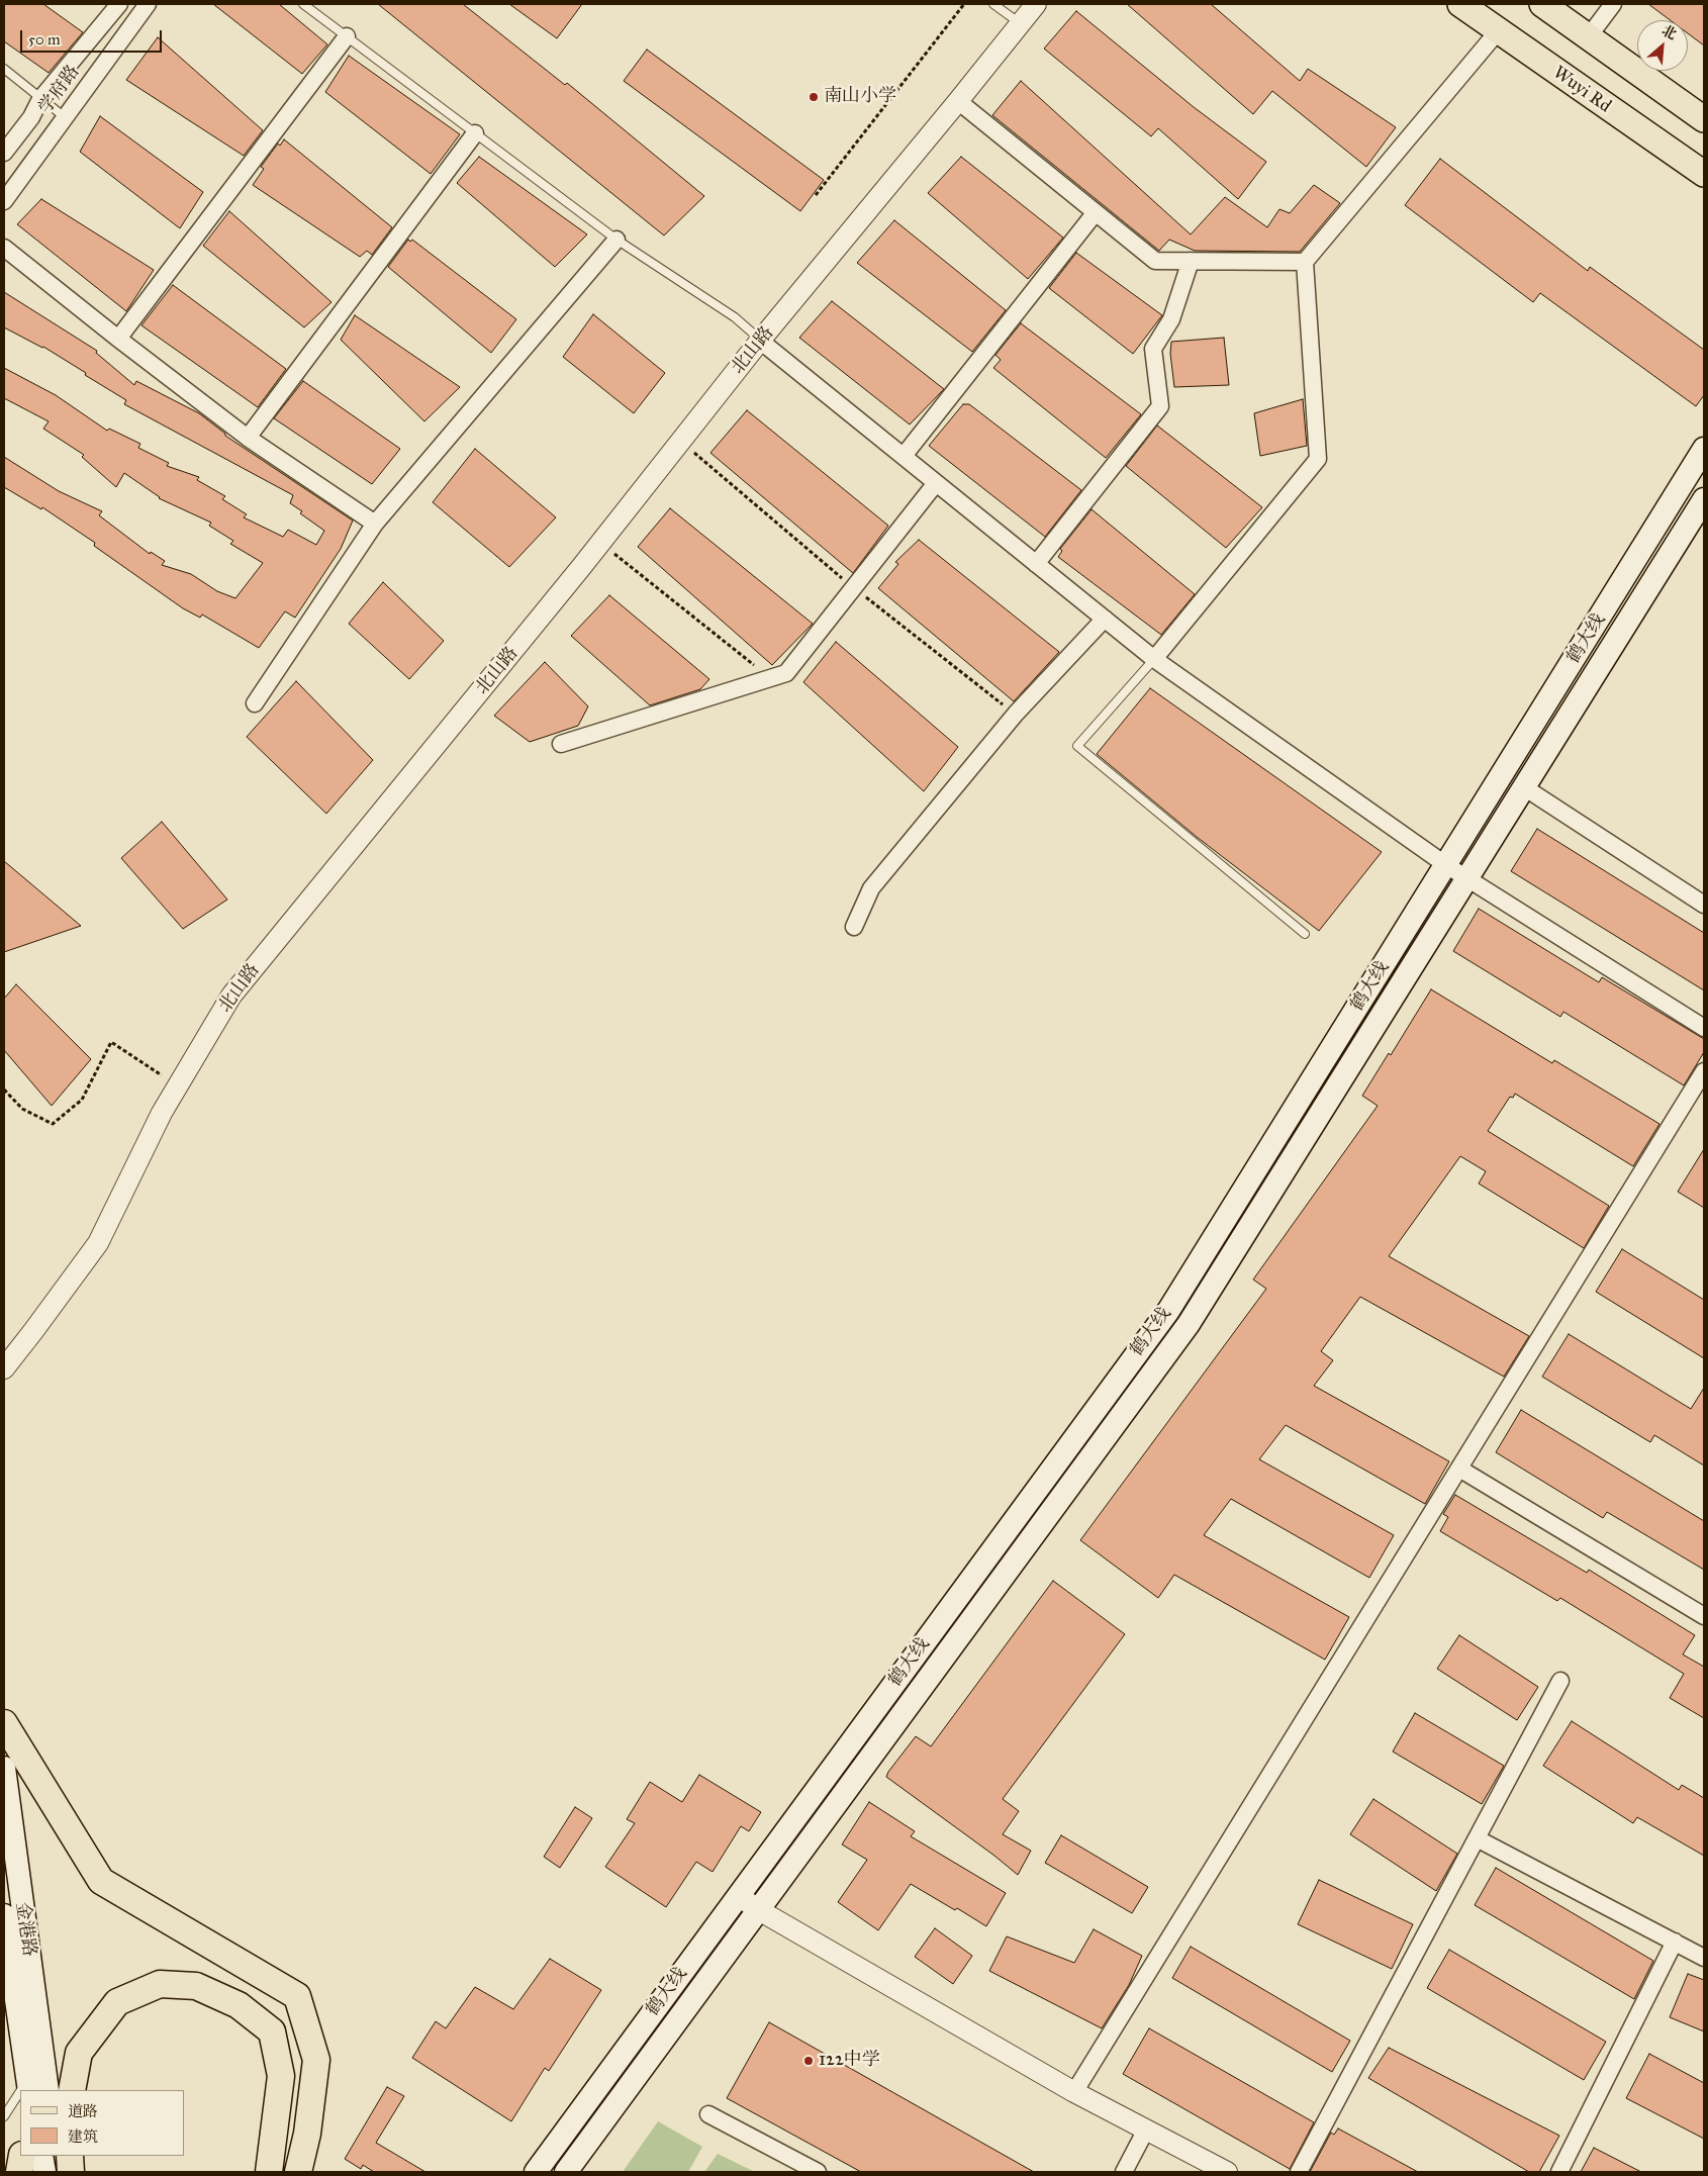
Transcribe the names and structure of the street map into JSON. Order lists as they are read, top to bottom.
{
  "streets": {
    "main road": ["Wuyi Rd", "鹤大线", "金港路"],
    "street": ["学府路", "北山路"]
  },
  "places": ["南山小学", "122中学"],
  "legend": ["道路", "建筑"],
  "scale_bar": "50 m",
  "north": "top right"
}
